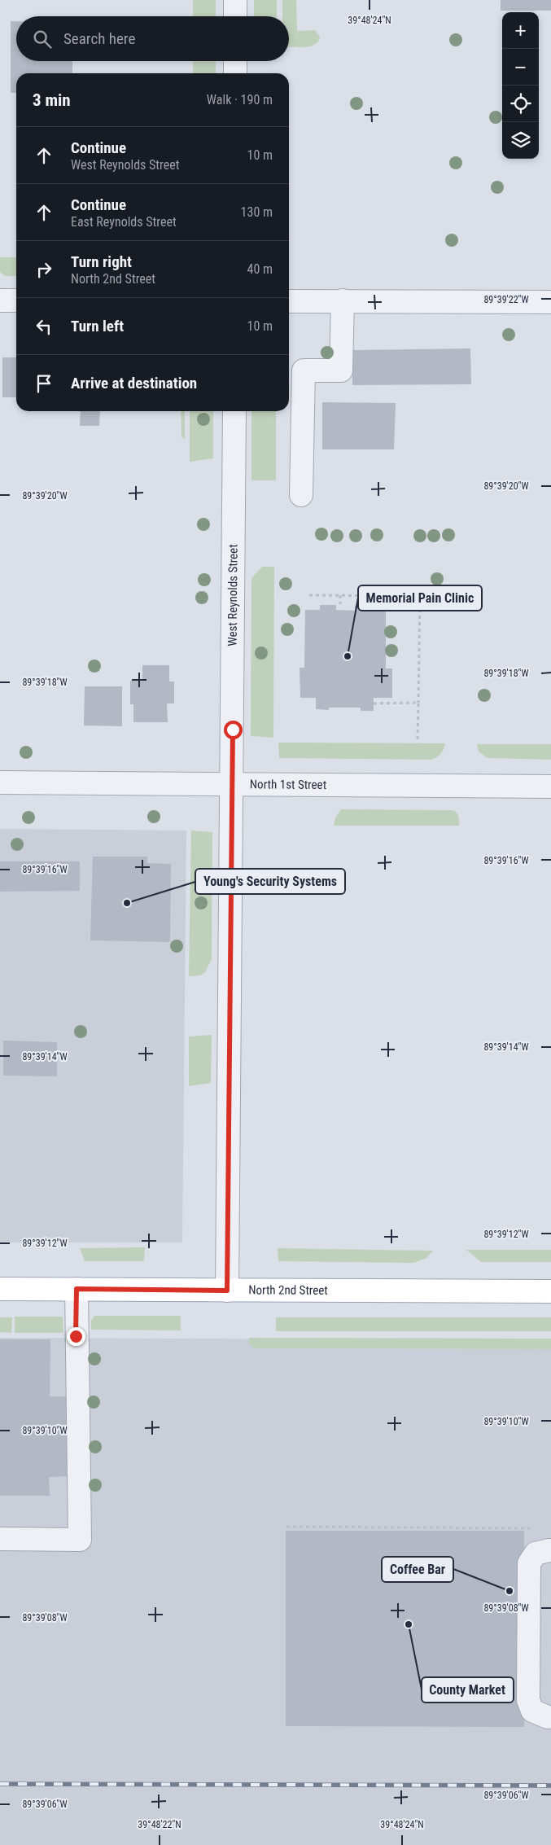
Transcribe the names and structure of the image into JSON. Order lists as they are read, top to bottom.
{
  "streets": {
    "main road": ["North 2nd Street"],
    "street": ["West Reynolds Street", "North 1st Street"]
  },
  "crossings": [
    ["West Reynolds Street", "North 1st Street"],
    ["West Reynolds Street", "North 2nd Street"]
  ],
  "places": [
    "Memorial Pain Clinic",
    "Young's Security Systems",
    "Coffee Bar",
    "County Market"
  ],
  "page": {
    "map_buttons": ["+", "−"],
    "search": "Search here",
    "heading": ["3 min", "Walk · 190 m"],
    "list": [
      ["Continue", "West Reynolds Street", "10 m"],
      ["Continue", "East Reynolds Street", "130 m"],
      ["Turn right", "North 2nd Street", "40 m"],
      ["Turn left", "10 m"],
      "Arrive at destination"
    ]
  },
  "coordinates": [
    "39°48'24\"N",
    "89°39'22\"W",
    "89°39'20\"W",
    "89°39'18\"W",
    "89°39'16\"W",
    "89°39'14\"W",
    "89°39'12\"W",
    "89°39'10\"W",
    "89°39'08\"W",
    "89°39'06\"W",
    "39°48'22\"N"
  ]
}
